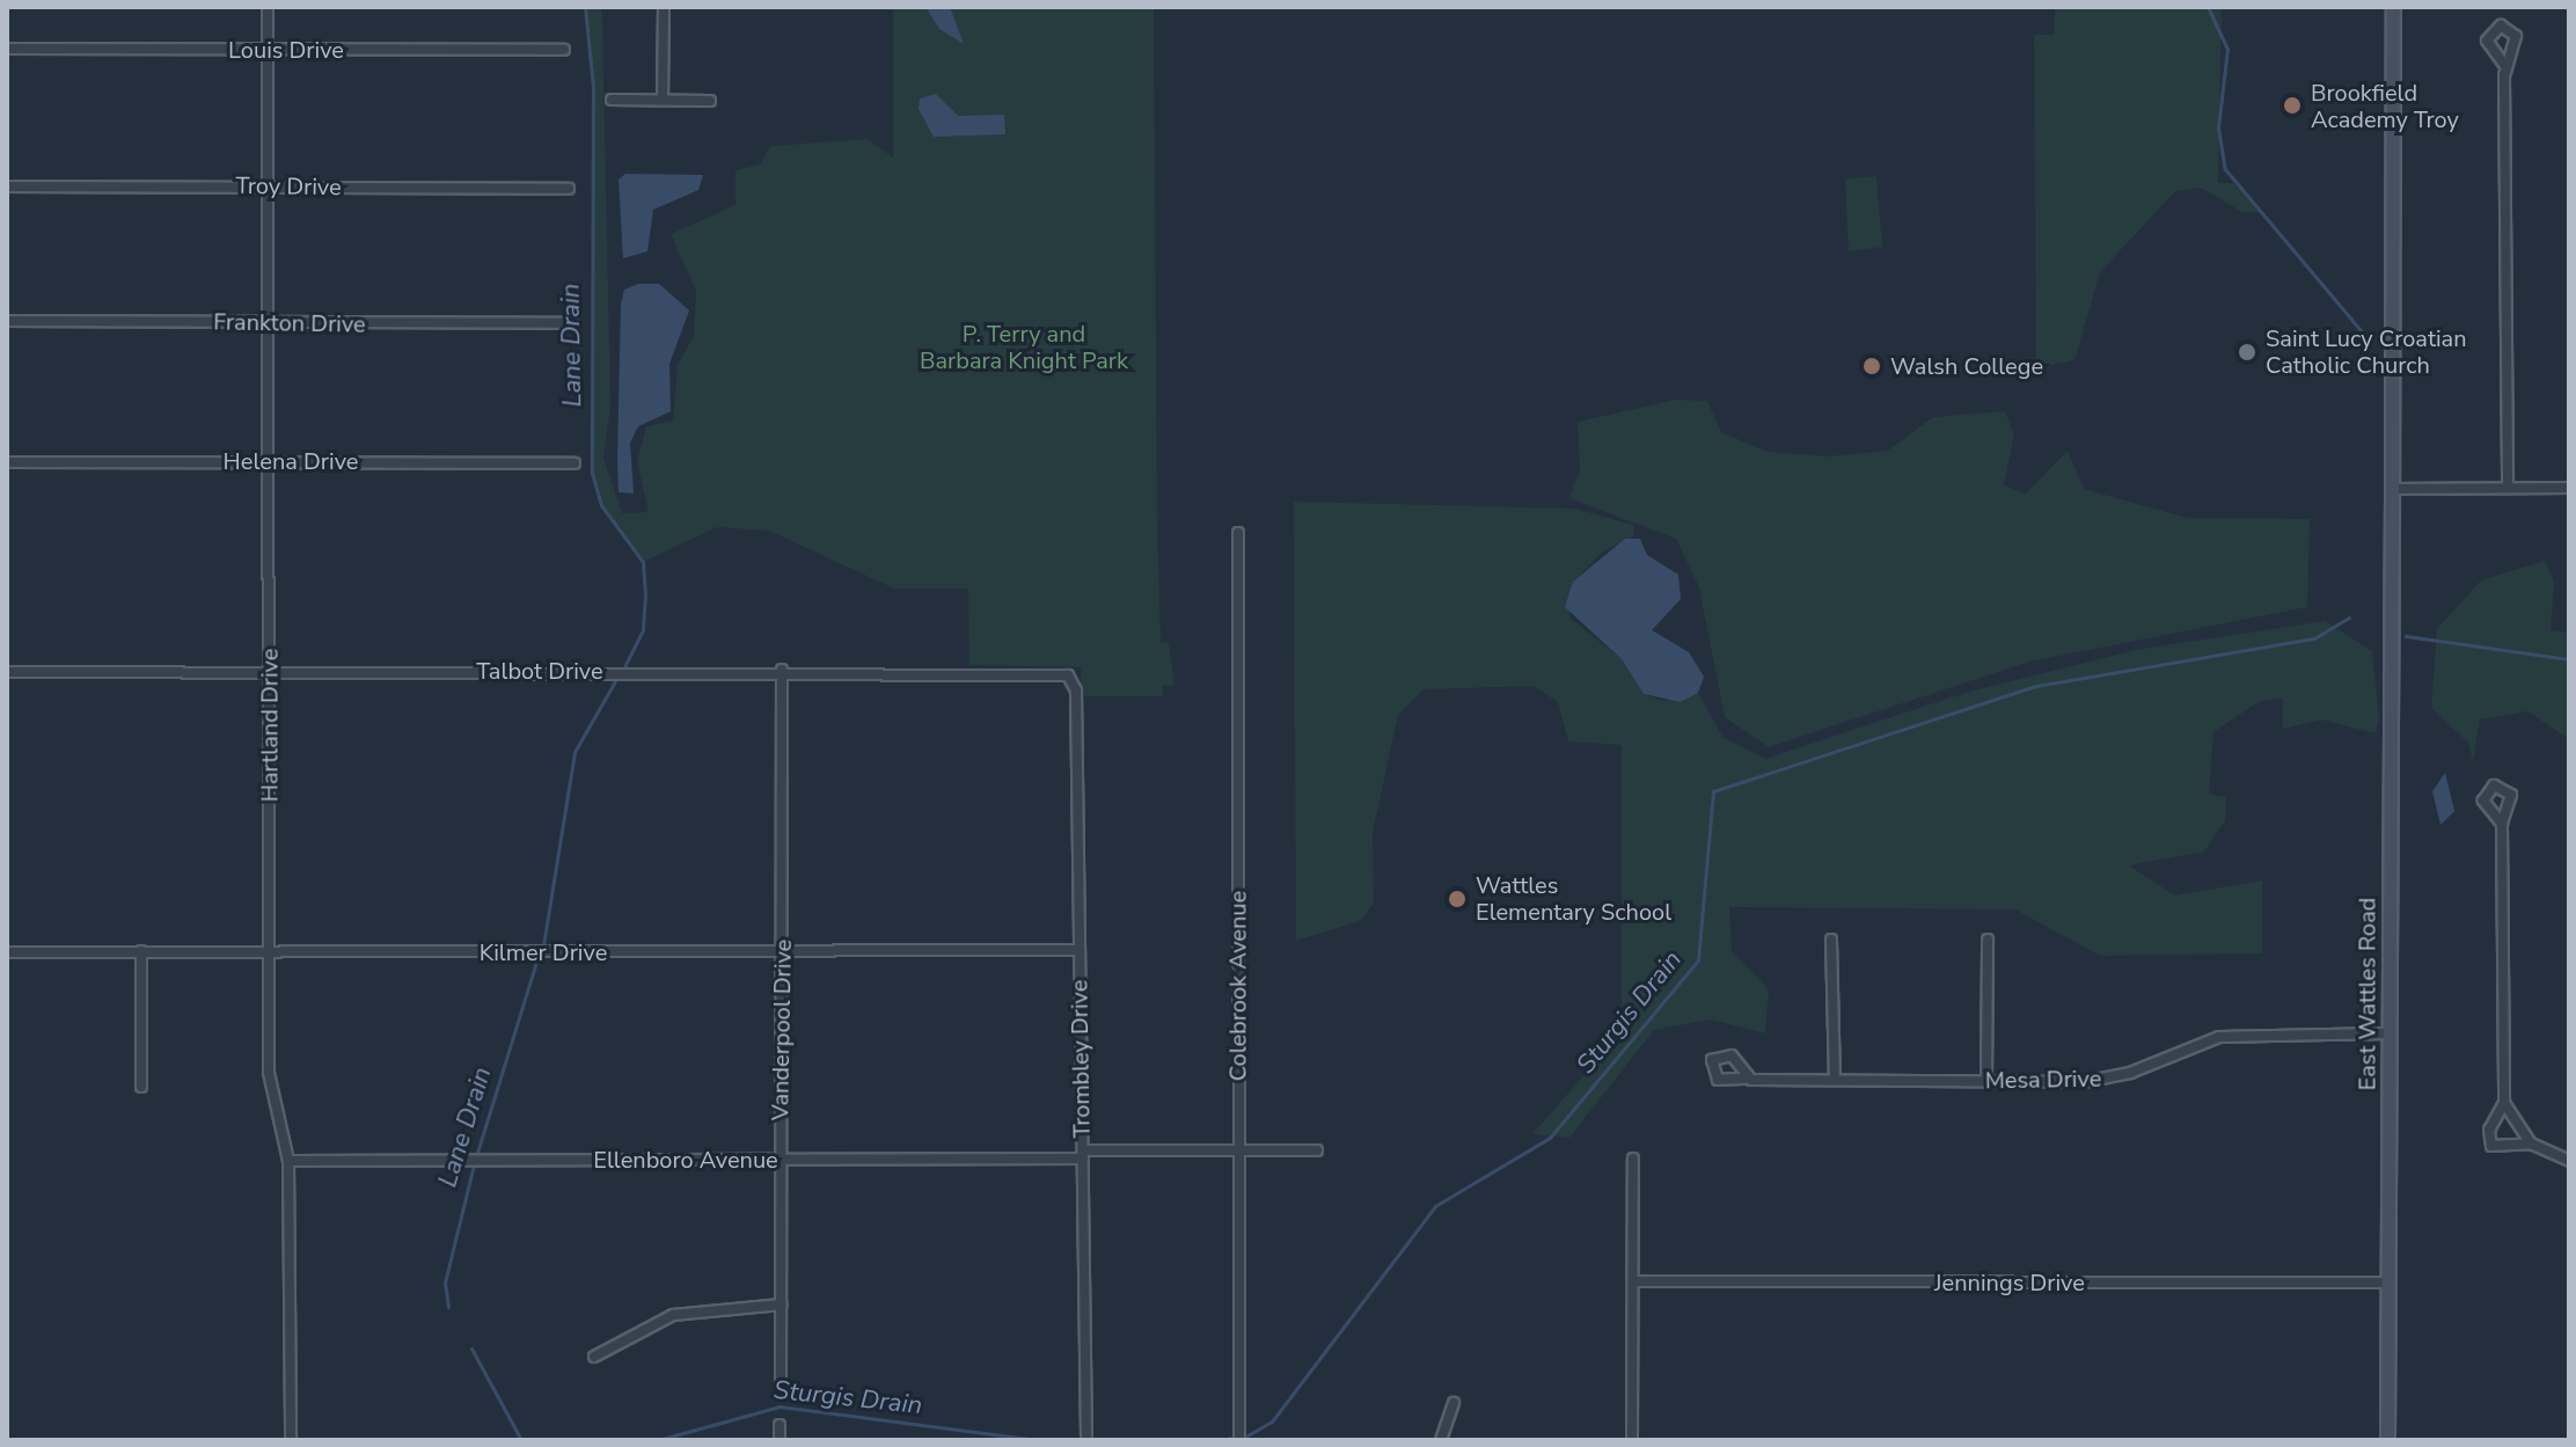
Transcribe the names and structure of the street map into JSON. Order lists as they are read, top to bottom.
{
  "streets": {
    "main road": ["East Wattles Road"],
    "street": [
      "Louis Drive",
      "Troy Drive",
      "Frankton Drive",
      "Helena Drive",
      "Talbot Drive",
      "Hartland Drive",
      "Kilmer Drive",
      "Colebrook Avenue",
      "Vanderpool Drive",
      "Trombley Drive",
      "Mesa Drive",
      "Ellenboro Avenue",
      "Jennings Drive"
    ]
  },
  "crossings": [
    ["Louis Drive", "Hartland Drive"],
    ["Troy Drive", "Hartland Drive"],
    ["Frankton Drive", "Hartland Drive"],
    ["Helena Drive", "Hartland Drive"],
    ["Talbot Drive", "Hartland Drive"],
    ["Talbot Drive", "Vanderpool Drive"],
    ["Talbot Drive", "Trombley Drive"],
    ["Hartland Drive", "Kilmer Drive"],
    ["Hartland Drive", "Ellenboro Avenue"],
    ["Kilmer Drive", "Vanderpool Drive"],
    ["Kilmer Drive", "Trombley Drive"],
    ["Colebrook Avenue", "Ellenboro Avenue"],
    ["East Wattles Road", "Mesa Drive"],
    ["East Wattles Road", "Jennings Drive"],
    ["Vanderpool Drive", "Ellenboro Avenue"],
    ["Trombley Drive", "Ellenboro Avenue"]
  ],
  "water": ["Lane Drain", "Sturgis Drain"],
  "parks": ["P. Terry and Barbara Knight Park"],
  "places": [
    "Brookfield Academy Troy",
    "Saint Lucy Croatian Catholic Church",
    "Walsh College",
    "Wattles Elementary School"
  ]
}
